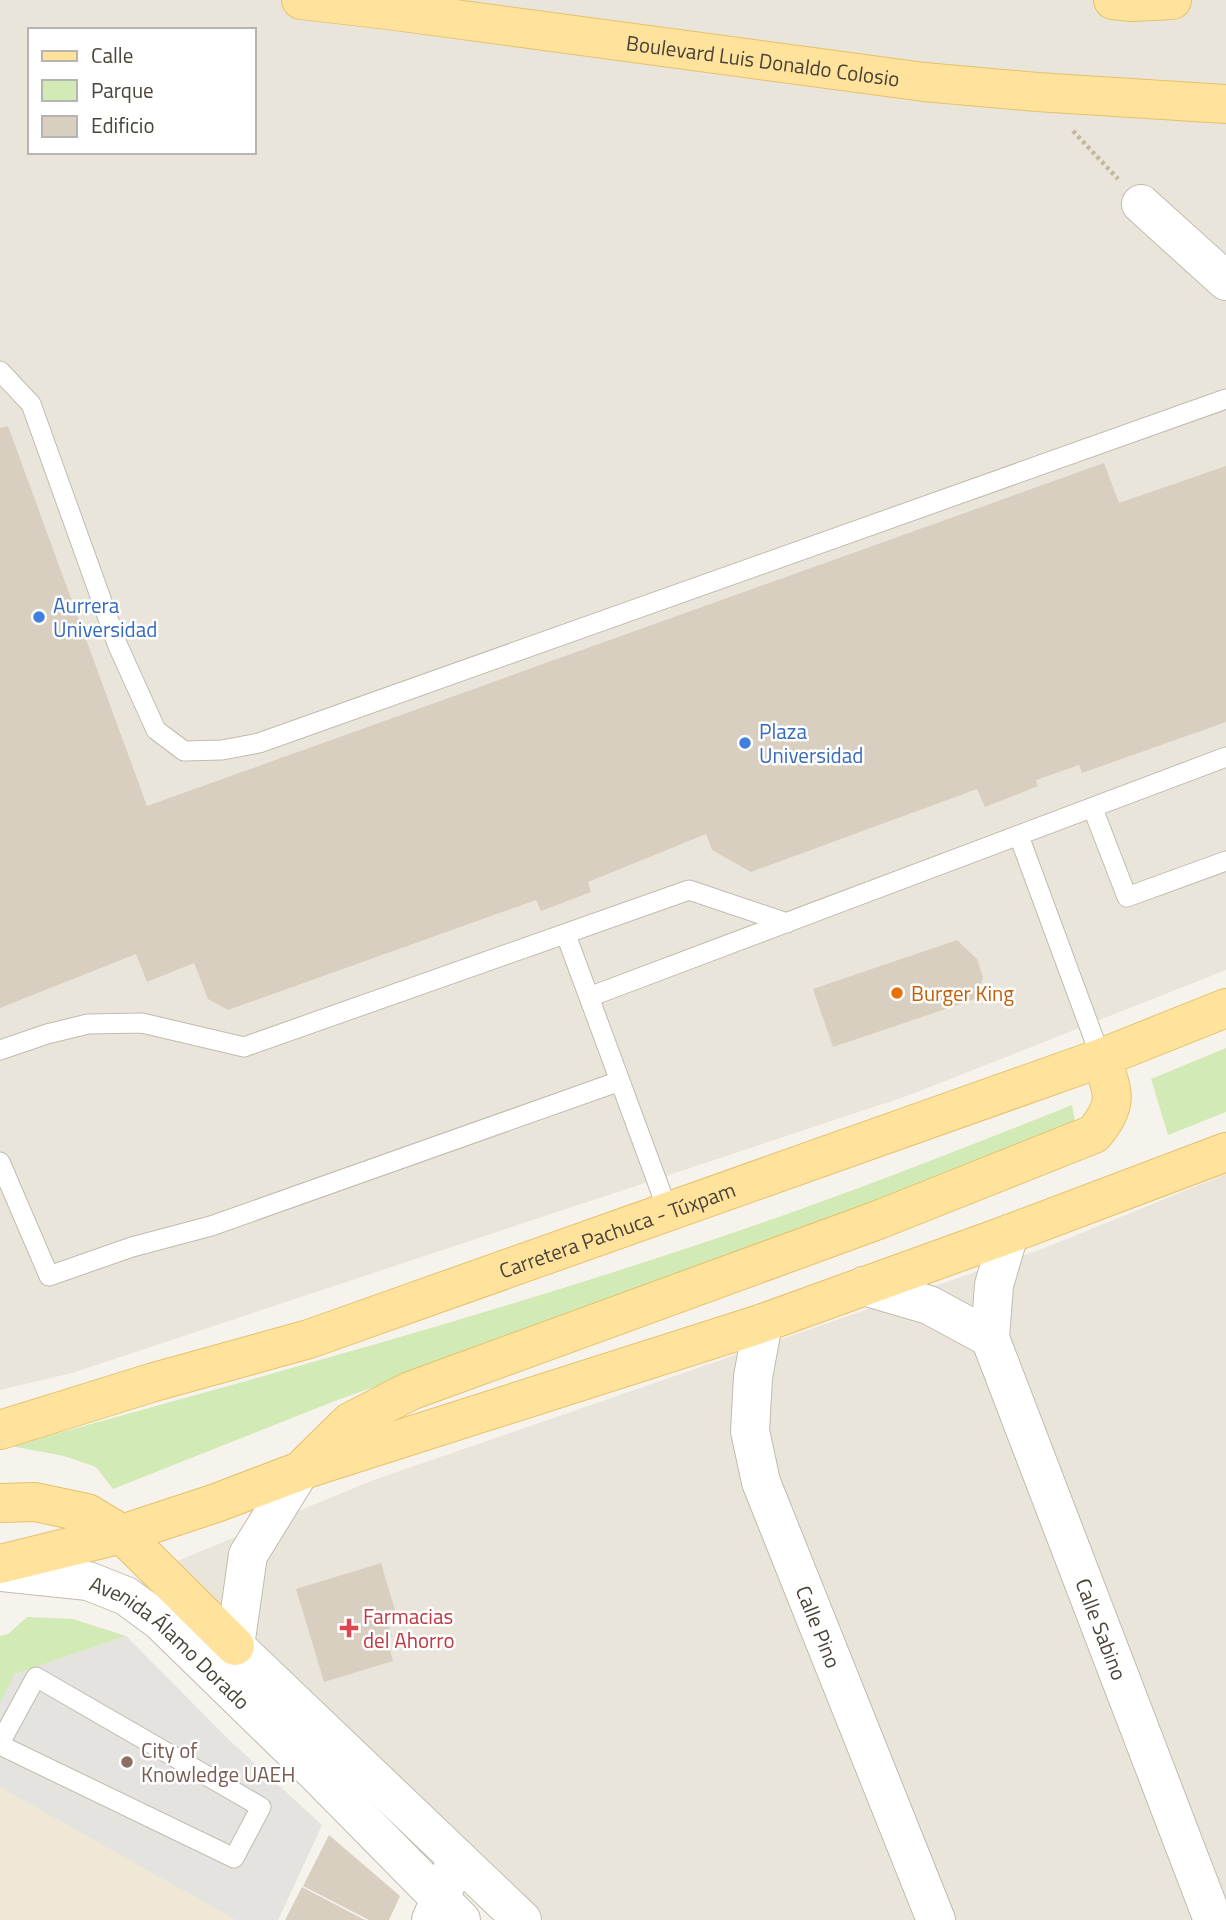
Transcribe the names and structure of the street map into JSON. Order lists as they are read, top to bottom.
{
  "streets": {
    "main road": ["Boulevard Luis Donaldo Colosio", "Carretera Pachuca - Túxpam"],
    "street": ["Calle Pino", "Calle Sabino", "Avenida Álamo Dorado"]
  },
  "places": {
    "other": [
      "Aurrera Universidad",
      "Plaza Universidad",
      "Burger King",
      "City of Knowledge UAEH"
    ],
    "health": ["Farmacias del Ahorro"]
  },
  "legend": ["Calle", "Parque", "Edificio"]
}
